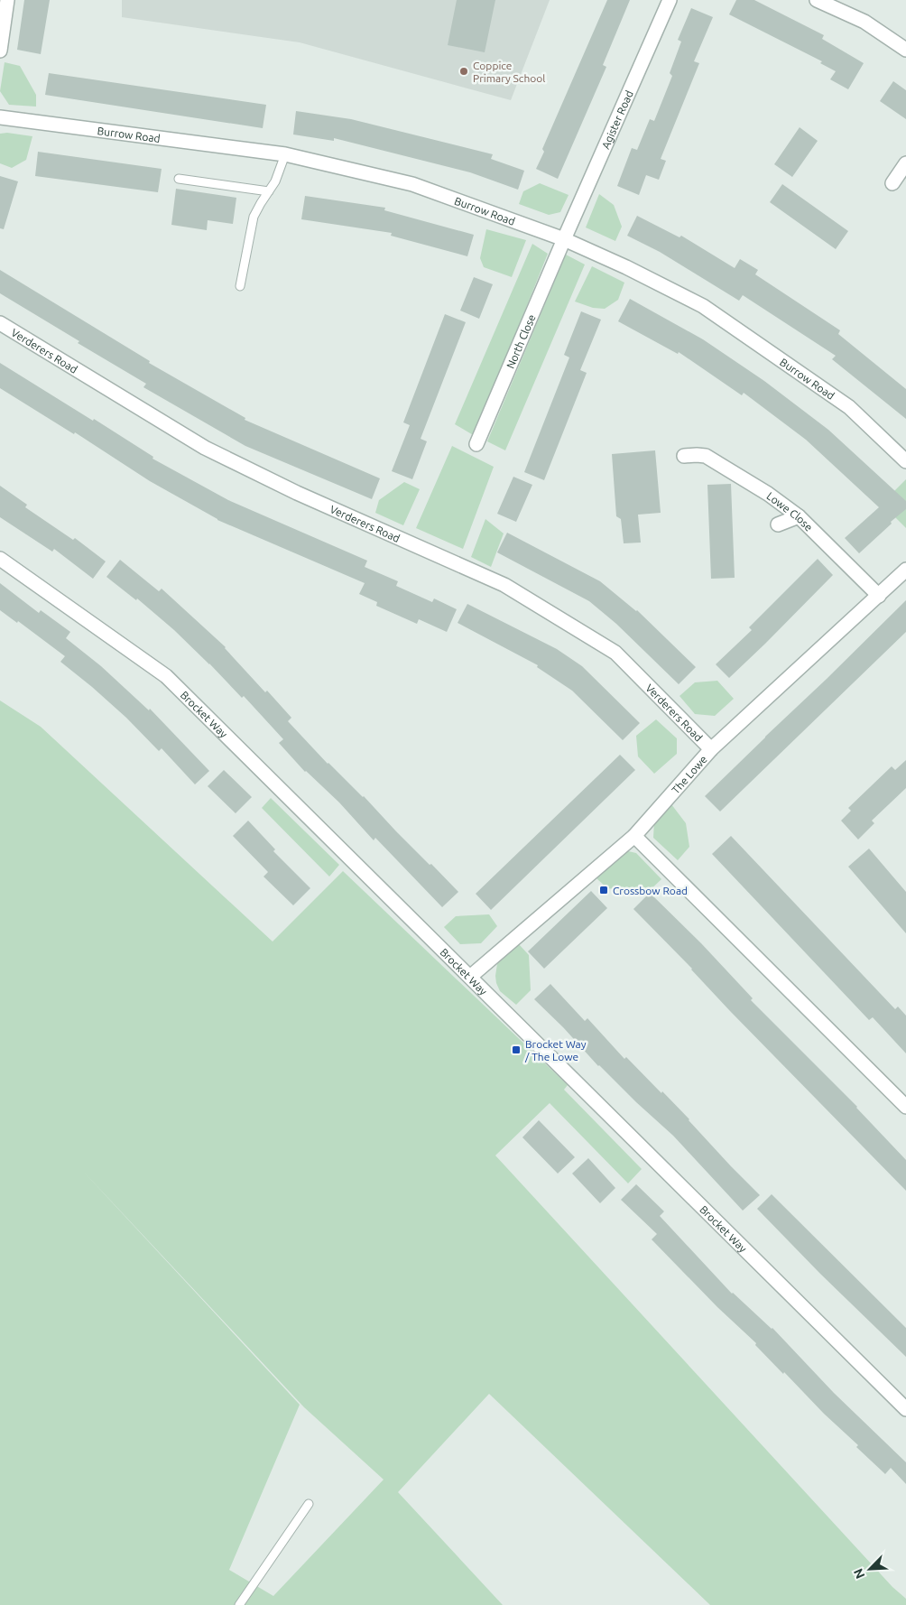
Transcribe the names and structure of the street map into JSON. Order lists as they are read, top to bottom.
{
  "streets": {
    "street": [
      "Agister Road",
      "Burrow Road",
      "North Close",
      "Verderers Road",
      "Lowe Close",
      "Brocket Way",
      "The Lowe"
    ]
  },
  "crossings": [
    ["Agister Road", "Burrow Road"],
    ["Agister Road", "North Close"],
    ["Burrow Road", "North Close"],
    ["Verderers Road", "The Lowe"],
    ["Lowe Close", "The Lowe"],
    ["Brocket Way", "The Lowe"]
  ],
  "places": {
    "other": ["Coppice Primary School"],
    "transit": ["Crossbow Road", "Brocket Way / The Lowe"]
  },
  "north": "bottom left"
}
